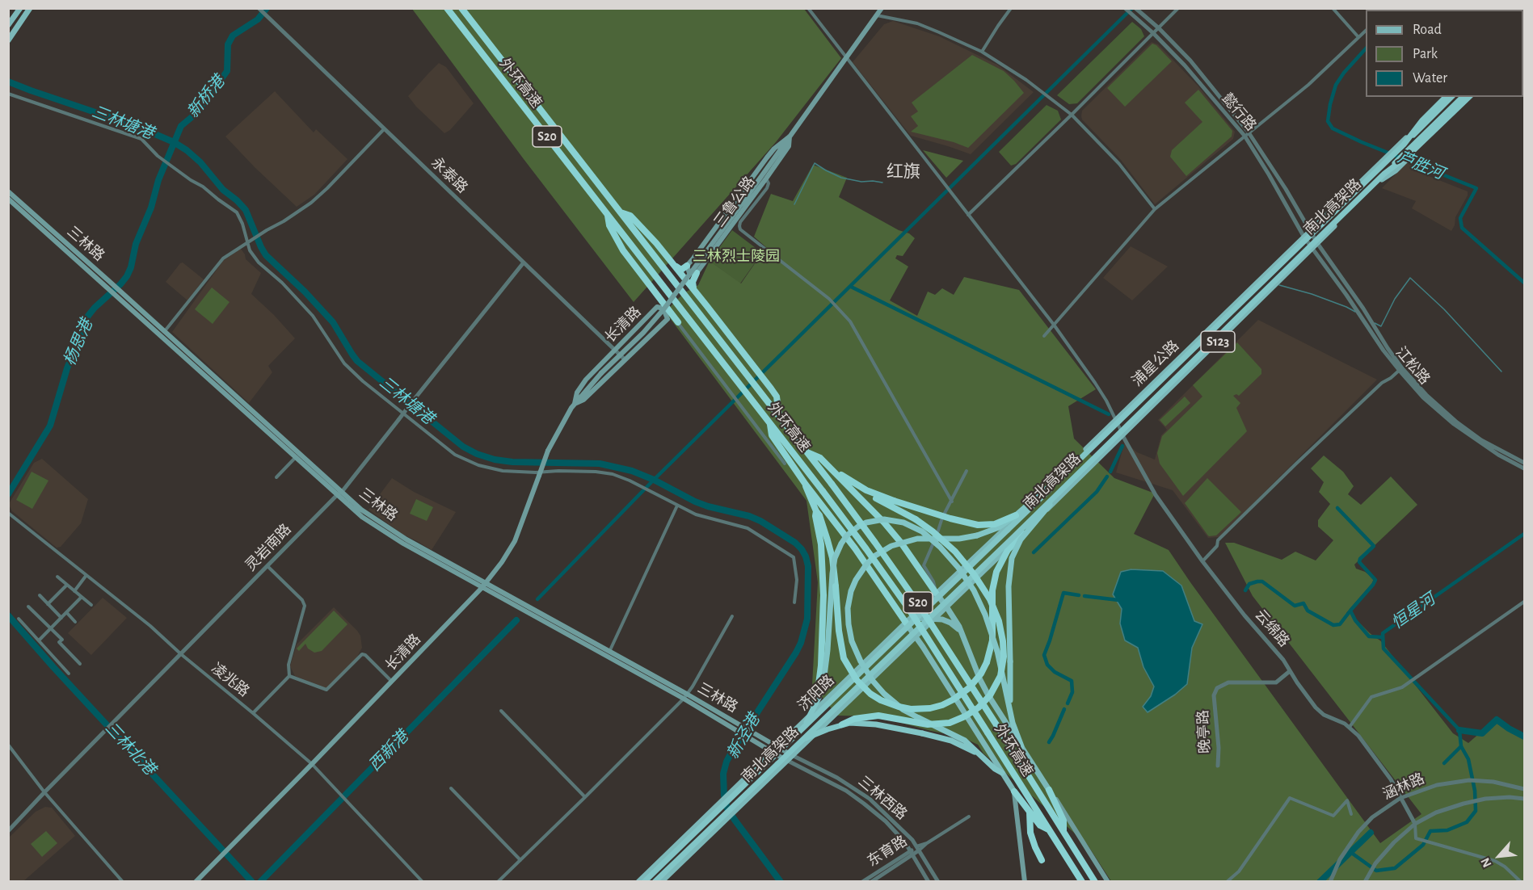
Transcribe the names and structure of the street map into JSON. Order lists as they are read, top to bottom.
{
  "streets": {
    "highway": ["外环高速", "S20", "南北高架路"],
    "main road": [
      "三鲁公路",
      "三林路",
      "长清路",
      "S123",
      "浦星公路",
      "济阳路"
    ],
    "street": [
      "懿行路",
      "永泰路",
      "江松路",
      "灵岩南路",
      "云绵路",
      "凌兆路",
      "晚亭路",
      "涵林路",
      "三林西路",
      "东育路"
    ]
  },
  "crossings": [
    ["懿行路", "浦星公路"],
    ["懿行路", "江松路"],
    ["永泰路", "长清路"],
    ["永泰路", "灵岩南路"],
    ["三鲁公路", "长清路"],
    ["南北高架路", "浦星公路"],
    ["三林路", "长清路"],
    ["三林路", "灵岩南路"],
    ["三林路", "济阳路"],
    ["三林路", "三林西路"],
    ["长清路", "凌兆路"],
    ["浦星公路", "江松路"],
    ["浦星公路", "云绵路"],
    ["浦星公路", "济阳路"],
    ["灵岩南路", "凌兆路"],
    ["云绵路", "晚亭路"],
    ["云绵路", "涵林路"],
    ["济阳路", "三林西路"],
    ["三林西路", "东育路"]
  ],
  "districts": ["红旗"],
  "water": [
    "新桥港",
    "三林塘港",
    "芦胜河",
    "杨思港",
    "恒星河",
    "新泾港",
    "三林北港",
    "西新港"
  ],
  "parks": ["三林烈士陵园"],
  "legend": ["Road", "Park", "Water"],
  "north": "bottom left"
}
